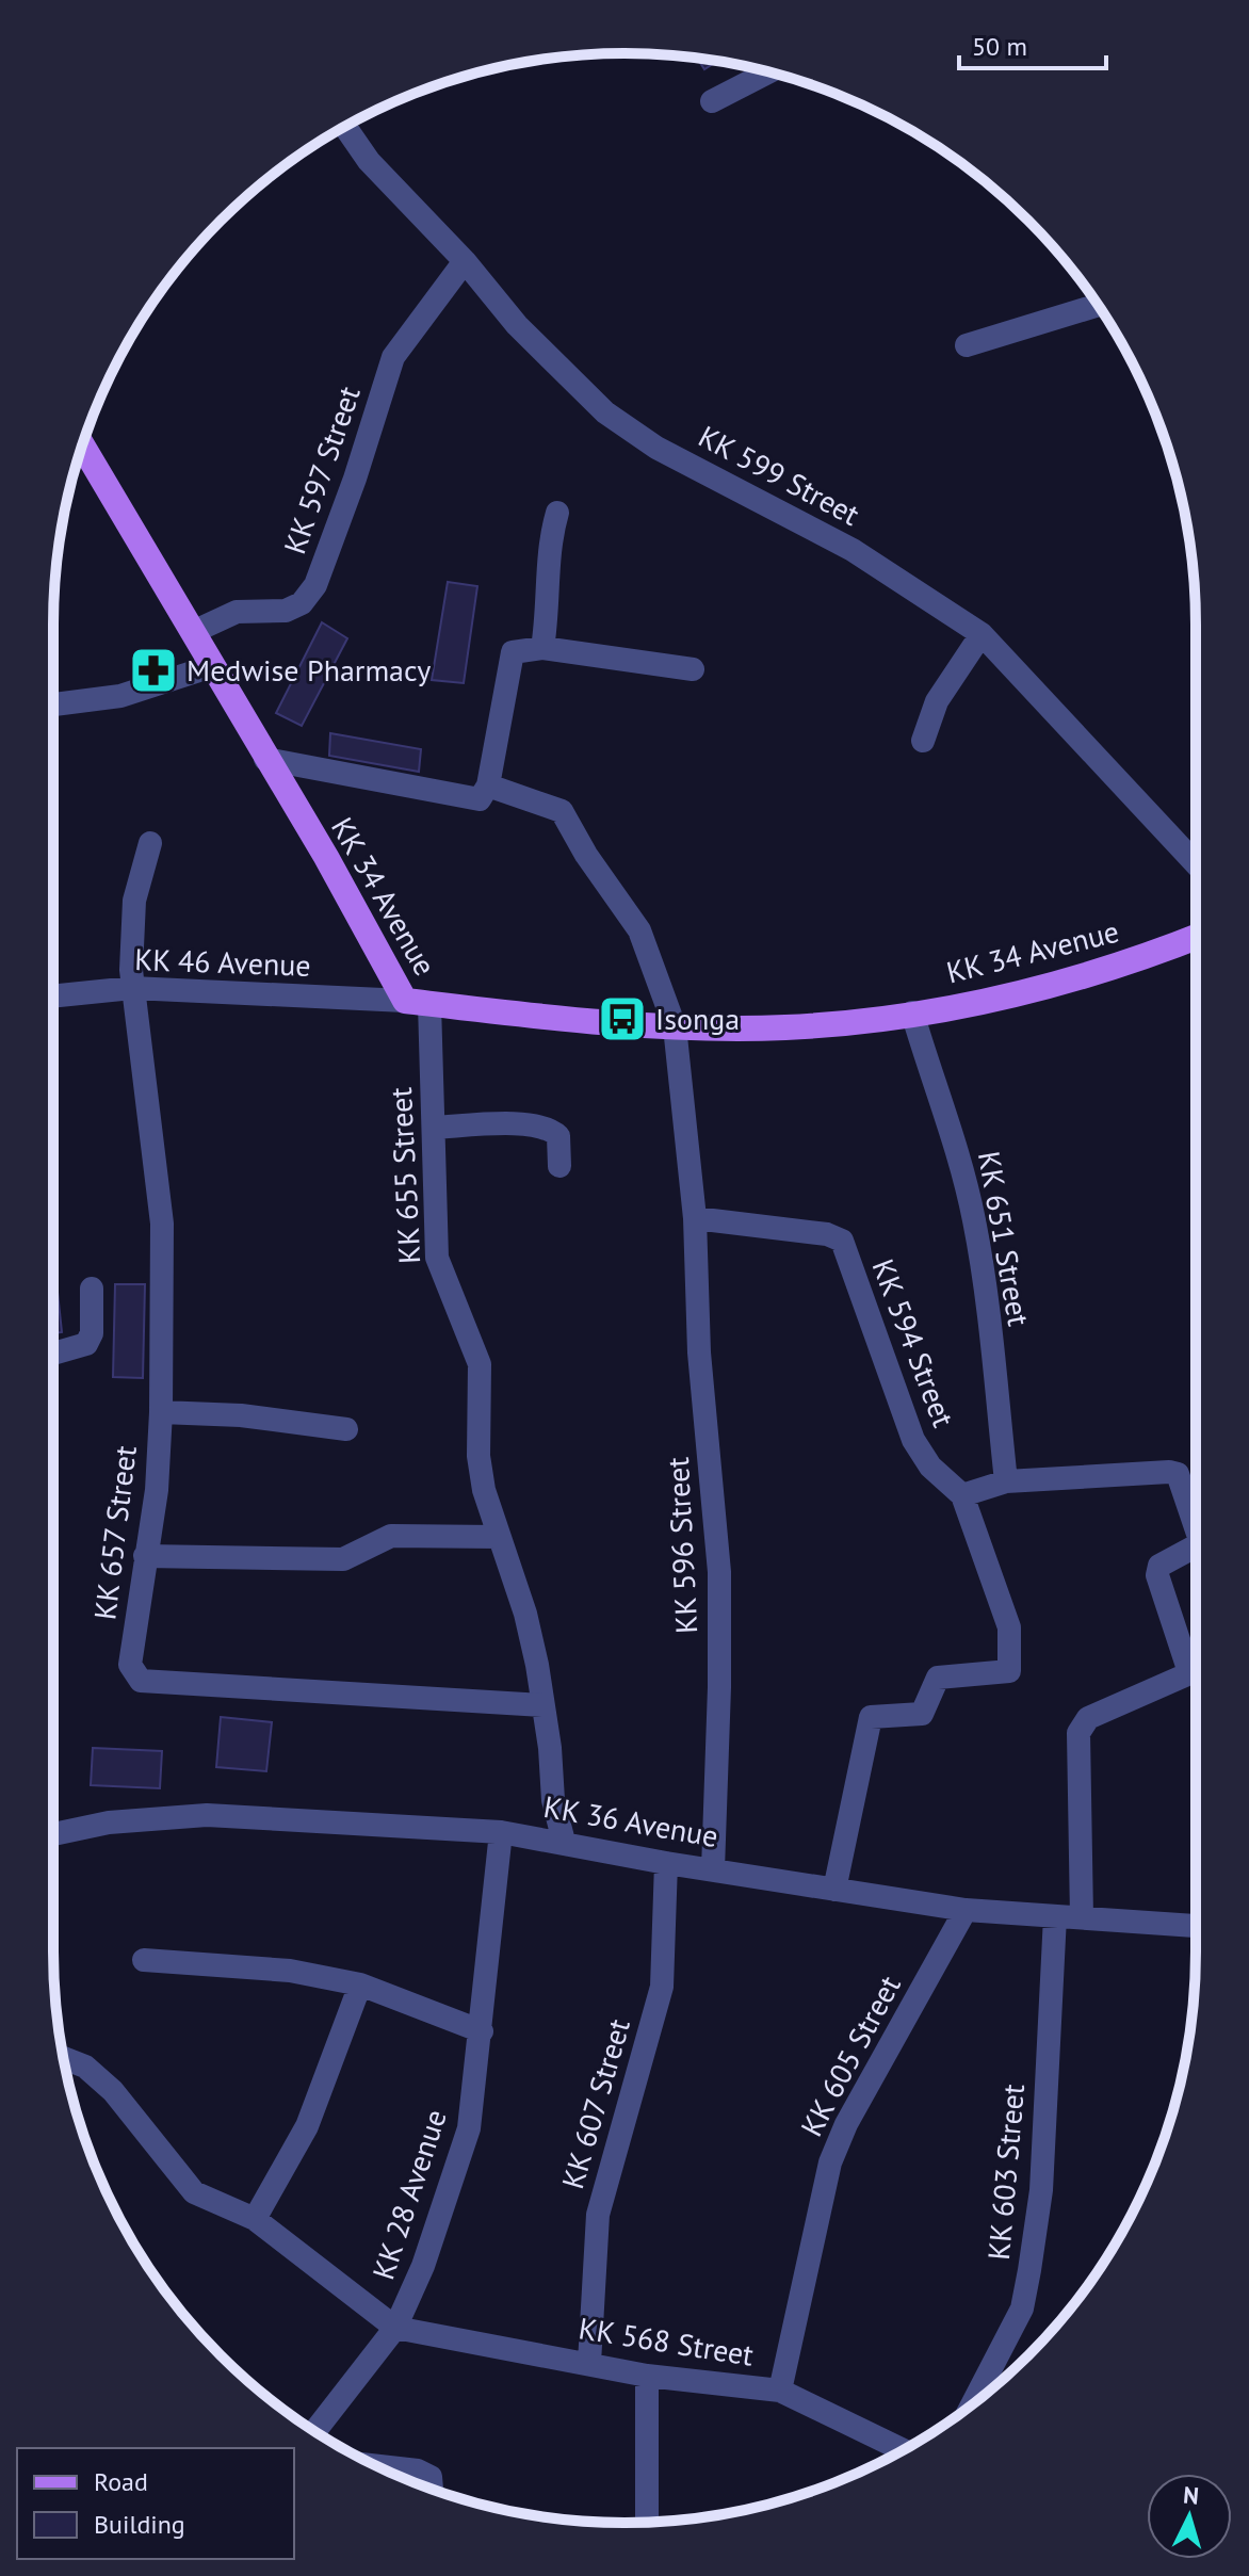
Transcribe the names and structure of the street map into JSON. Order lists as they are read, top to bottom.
{
  "streets": {
    "main road": ["KK 34 Avenue"],
    "street": [
      "KK 597 Street",
      "KK 599 Street",
      "KK 46 Avenue",
      "KK 655 Street",
      "KK 651 Street",
      "KK 594 Street",
      "KK 657 Street",
      "KK 596 Street",
      "KK 36 Avenue",
      "KK 605 Street",
      "KK 607 Street",
      "KK 603 Street",
      "KK 28 Avenue",
      "KK 568 Street"
    ]
  },
  "crossings": [
    ["KK 597 Street", "KK 599 Street"],
    ["KK 597 Street", "KK 34 Avenue"],
    ["KK 34 Avenue", "KK 46 Avenue"],
    ["KK 34 Avenue", "KK 655 Street"],
    ["KK 34 Avenue", "KK 651 Street"],
    ["KK 34 Avenue", "KK 596 Street"],
    ["KK 46 Avenue", "KK 655 Street"],
    ["KK 46 Avenue", "KK 657 Street"],
    ["KK 655 Street", "KK 657 Street"],
    ["KK 655 Street", "KK 36 Avenue"],
    ["KK 594 Street", "KK 596 Street"],
    ["KK 594 Street", "KK 36 Avenue"],
    ["KK 596 Street", "KK 36 Avenue"],
    ["KK 36 Avenue", "KK 605 Street"],
    ["KK 36 Avenue", "KK 607 Street"],
    ["KK 36 Avenue", "KK 603 Street"],
    ["KK 36 Avenue", "KK 28 Avenue"],
    ["KK 605 Street", "KK 568 Street"],
    ["KK 607 Street", "KK 568 Street"],
    ["KK 28 Avenue", "KK 568 Street"]
  ],
  "places": {
    "pharmacy": ["Medwise Pharmacy"],
    "bus stop": ["Isonga"]
  },
  "legend": ["Road", "Building"],
  "scale_bar": "50 m",
  "north": "top"
}
